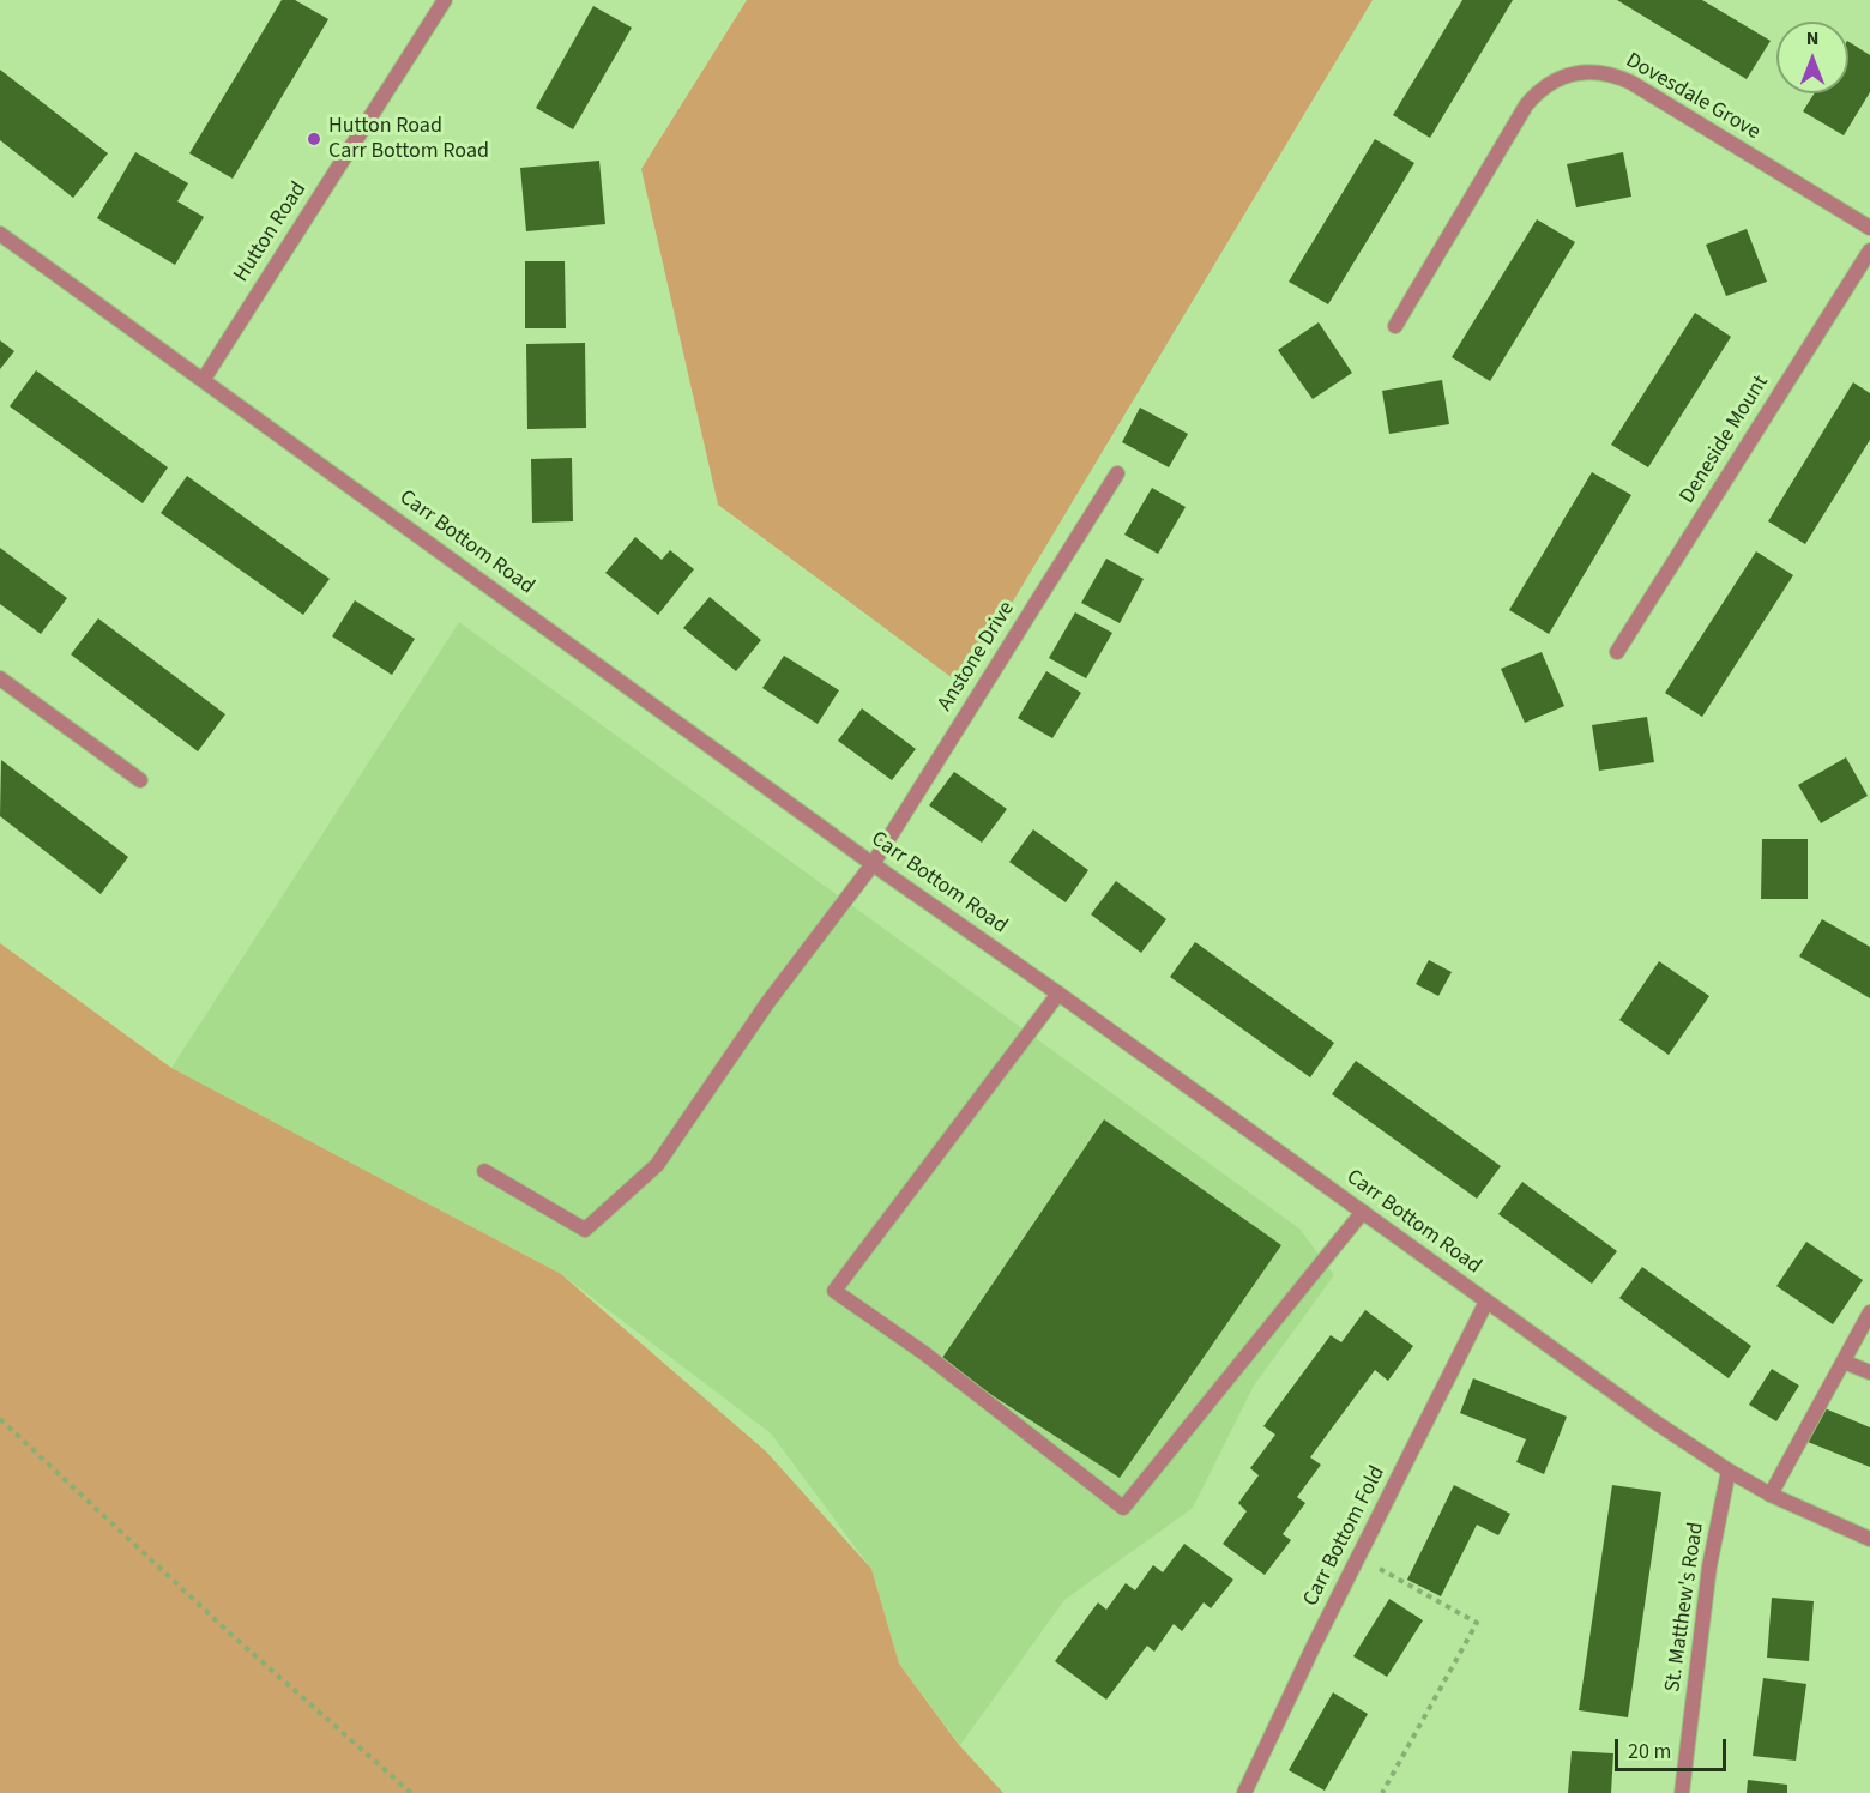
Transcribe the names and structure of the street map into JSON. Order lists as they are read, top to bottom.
{
  "streets": {
    "street": [
      "Dovesdale Grove",
      "Hutton Road",
      "Deneside Mount",
      "Carr Bottom Road",
      "Anstone Drive",
      "Carr Bottom Fold",
      "St. Matthew's Road"
    ]
  },
  "crossings": [
    ["Hutton Road", "Carr Bottom Road"],
    ["Carr Bottom Road", "Anstone Drive"],
    ["Carr Bottom Road", "Carr Bottom Fold"],
    ["Carr Bottom Road", "St. Matthew's Road"]
  ],
  "places": ["Hutton Road Carr Bottom Road"],
  "scale_bar": "20 m",
  "north": "top"
}
